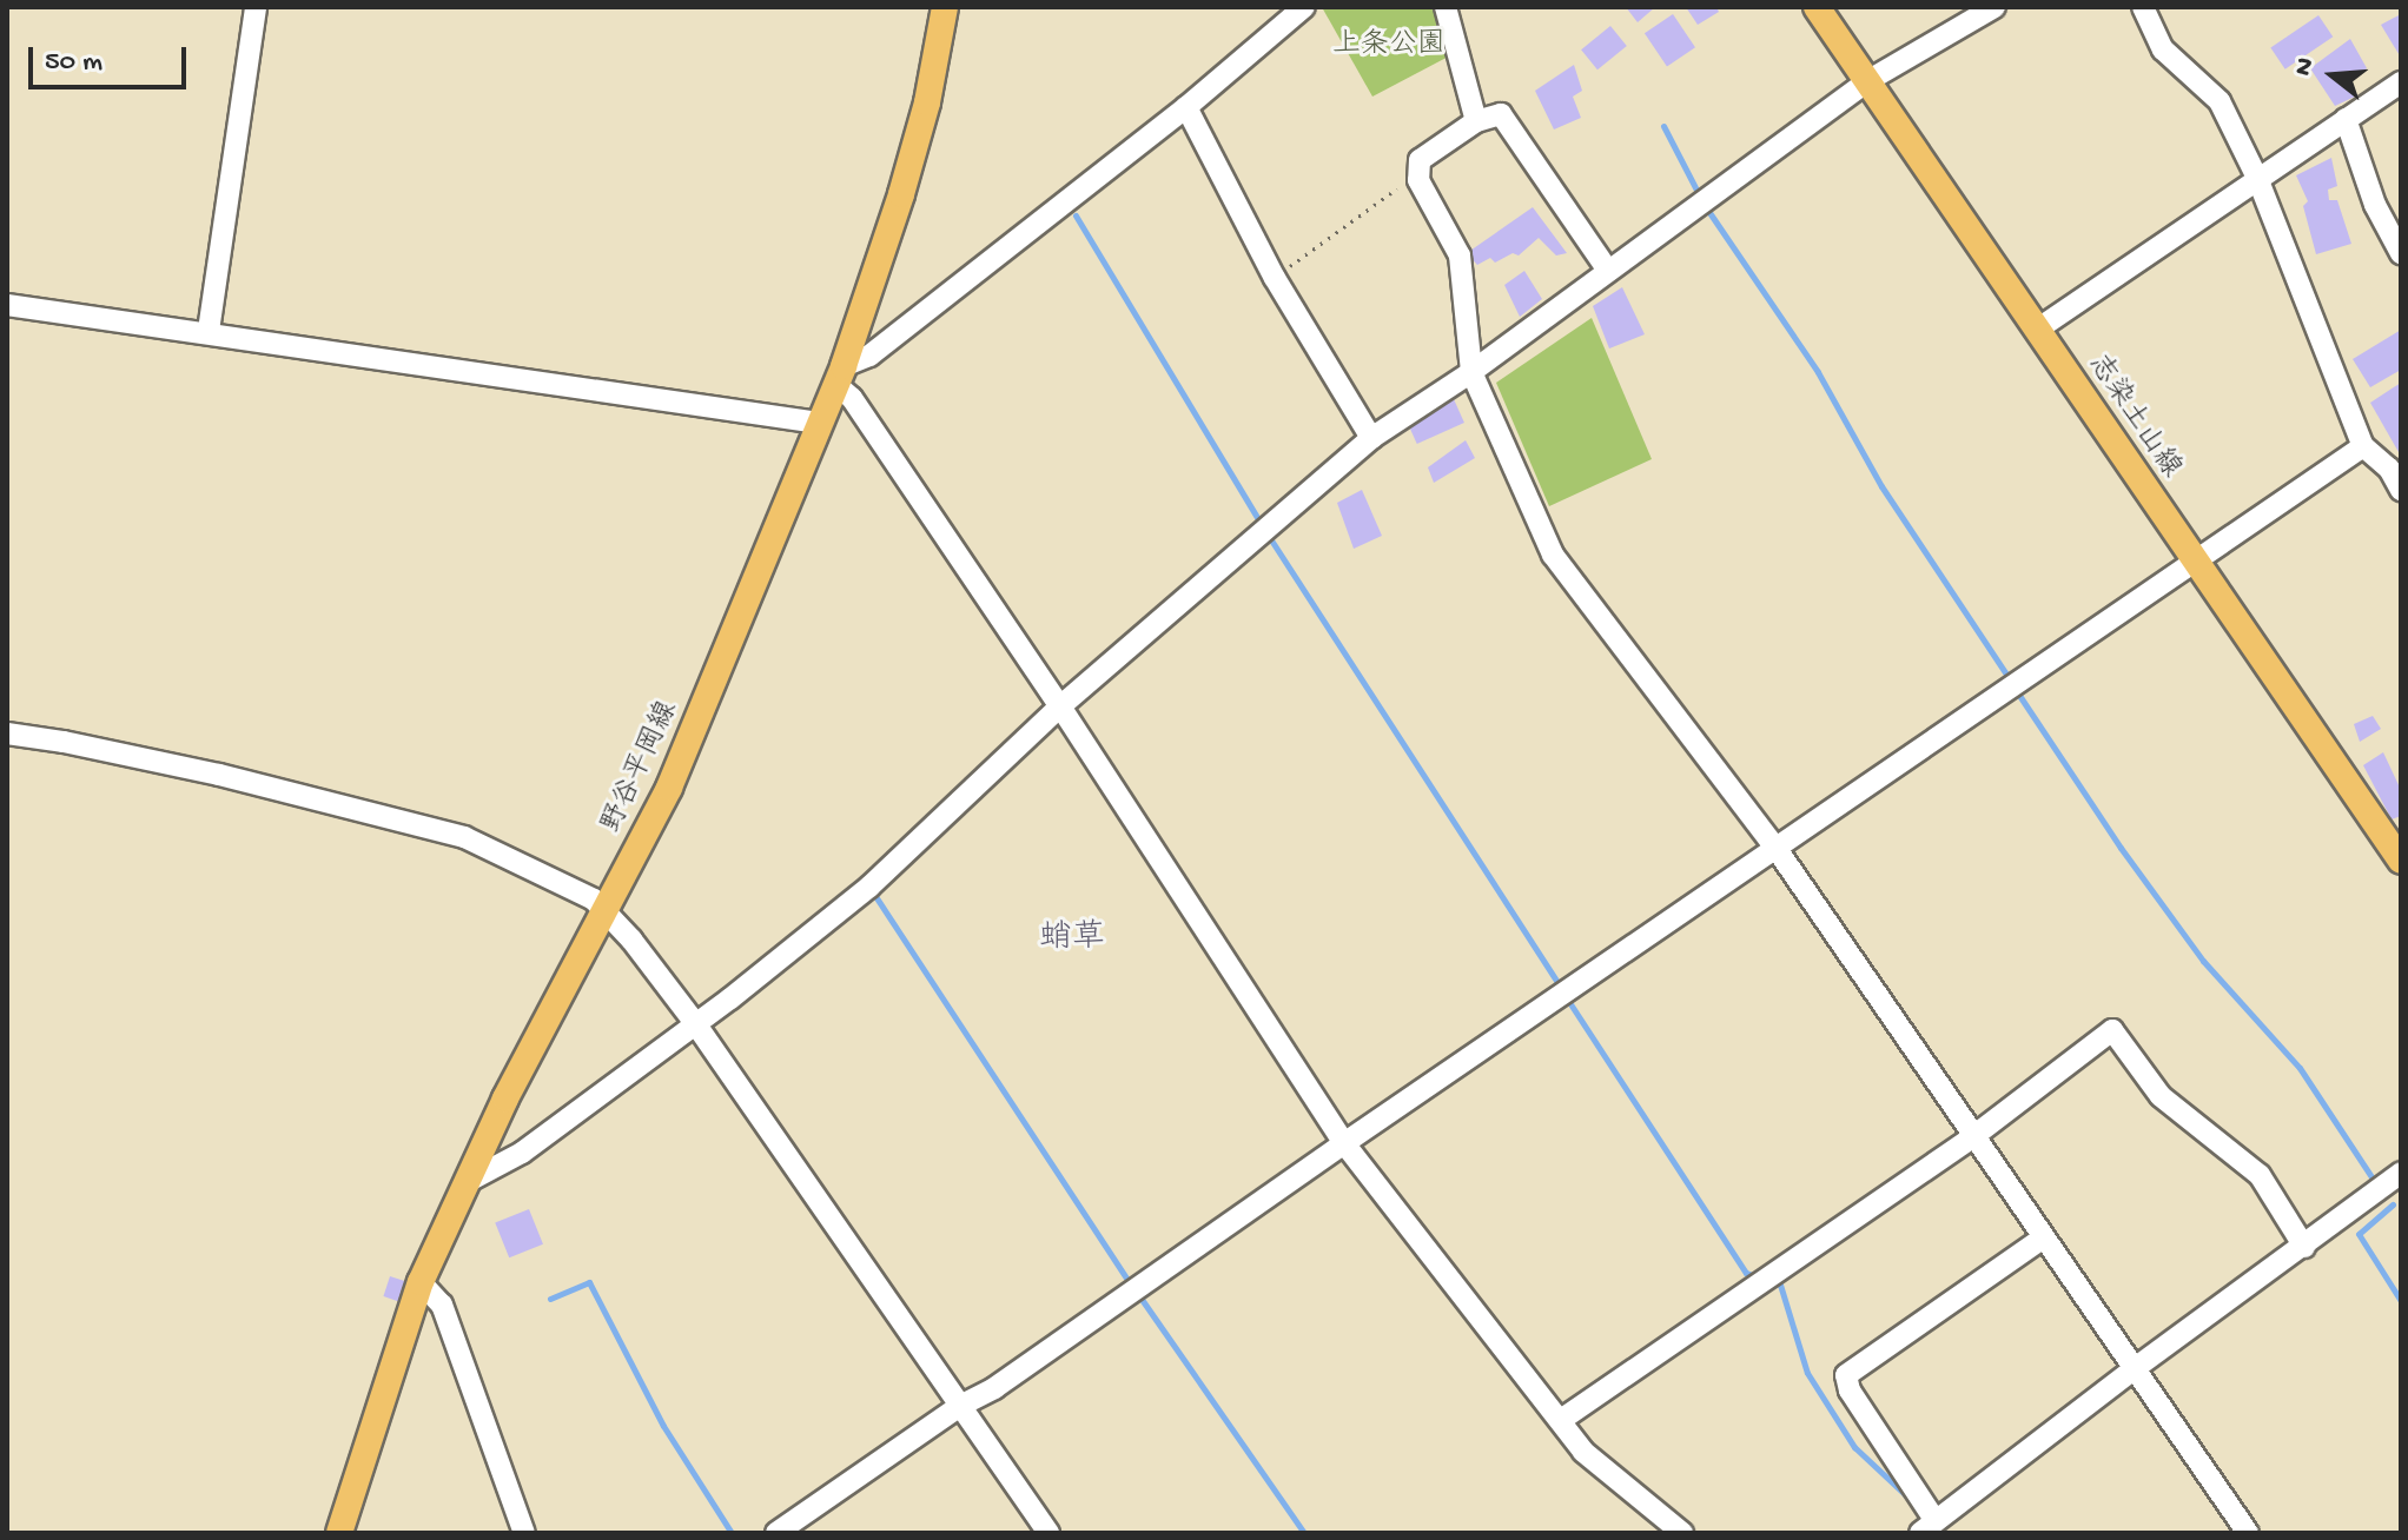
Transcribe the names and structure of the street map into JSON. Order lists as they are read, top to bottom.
{
  "streets": {
    "main road": ["志染土山線", "野谷平岡線"]
  },
  "districts": ["蛸草"],
  "parks": ["上条公園"],
  "scale_bar": "50 m",
  "north": "left"
}
